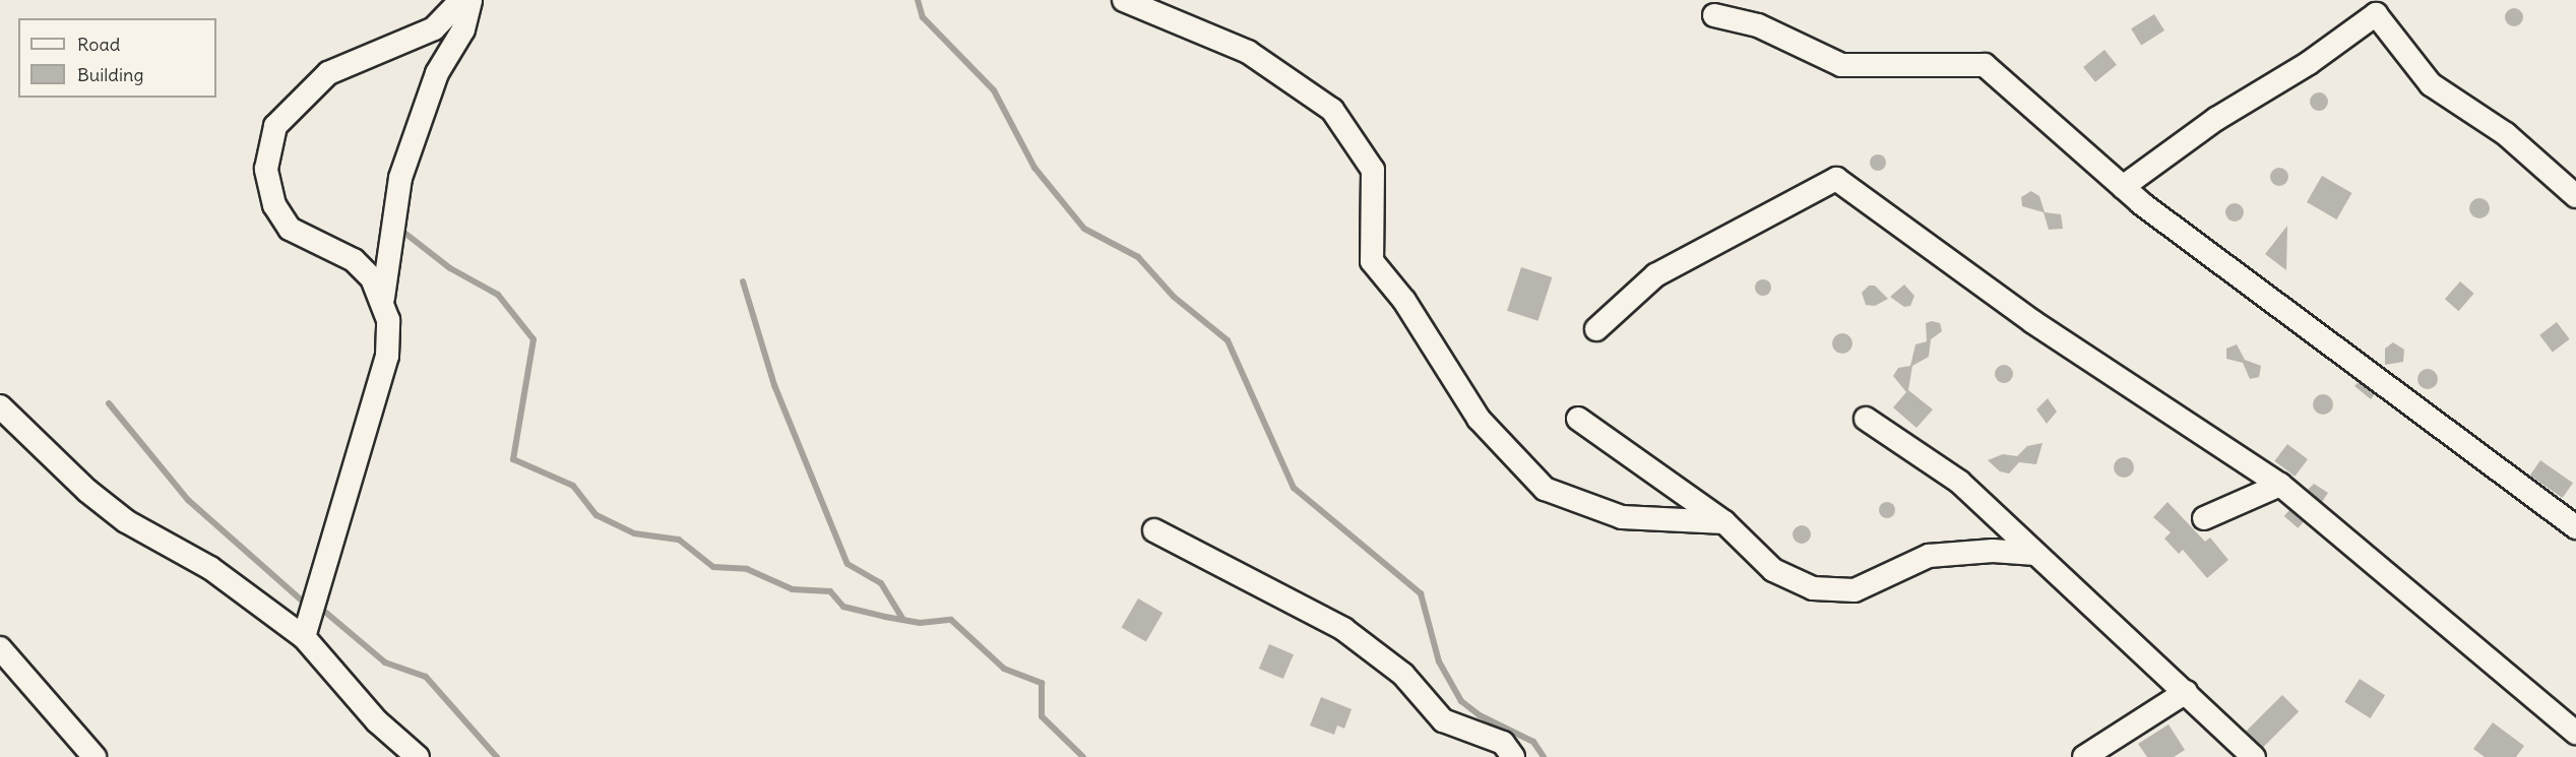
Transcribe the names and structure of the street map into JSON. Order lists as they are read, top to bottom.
{
  "legend": ["Road", "Building"]
}
